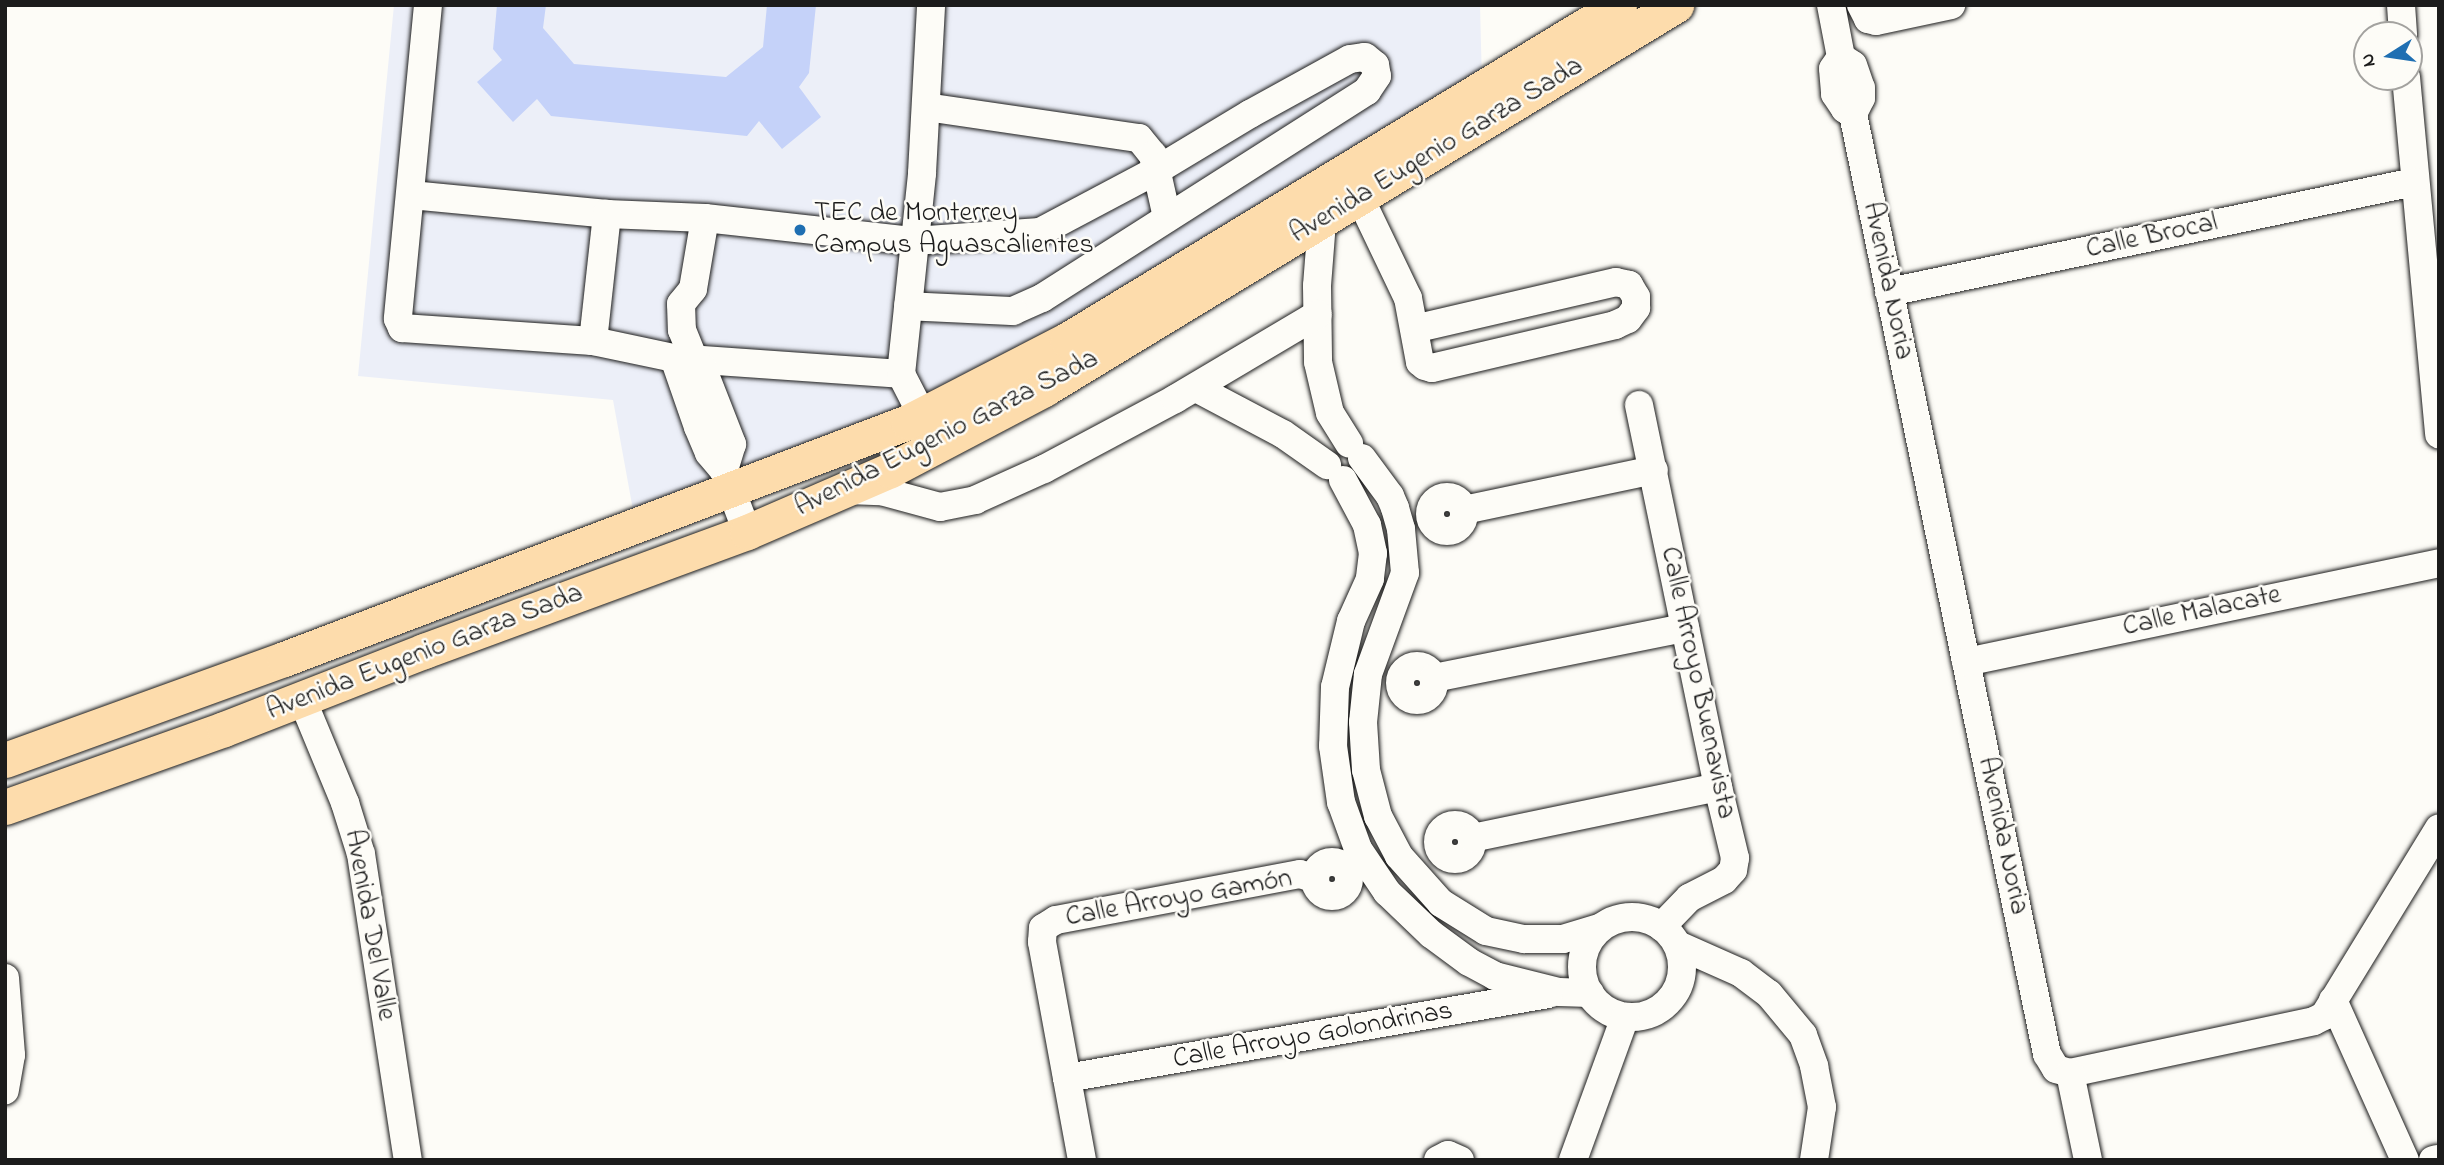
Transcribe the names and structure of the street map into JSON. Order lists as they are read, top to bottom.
{
  "streets": {
    "main road": ["Avenida Eugenio Garza Sada"],
    "street": [
      "Calle Brocal",
      "Avenida Noria",
      "Calle Malacate",
      "Calle Arroyo Buenavista",
      "Calle Arroyo Gamón",
      "Avenida Del Valle",
      "Calle Arroyo Golondrinas"
    ]
  },
  "crossings": [
    ["Avenida Eugenio Garza Sada", "Avenida Del Valle"],
    ["Calle Brocal", "Avenida Noria"],
    ["Avenida Noria", "Calle Malacate"],
    ["Calle Arroyo Gamón", "Calle Arroyo Golondrinas"]
  ],
  "places": ["TEC de Monterrey Campus Aguascalientes"],
  "north": "left"
}
